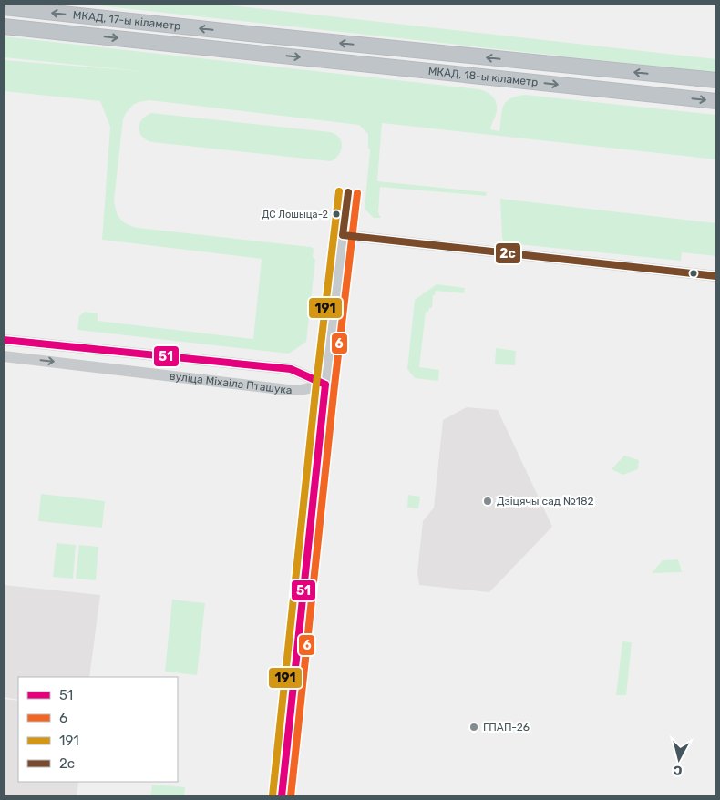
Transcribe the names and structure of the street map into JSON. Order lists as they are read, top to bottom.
{
  "streets": {
    "highway": ["МКАД, 17-ы кіламетр", "МКАД, 18-ы кіламетр"],
    "street": ["вуліца Міхаіла Пташука"]
  },
  "crossings": [
    ["МКАД, 17-ы кіламетр", "МКАД, 18-ы кіламетр"]
  ],
  "places": ["ДС Лошыца-2", "Дзіцячы сад №182", "ГПАП-26"],
  "lines": [
    "transit line 191",
    "transit line 2с",
    "transit line 6",
    "transit line 51"
  ],
  "legend": [
    "51",
    "6",
    "191",
    "2с"
  ],
  "north": "bottom"
}
